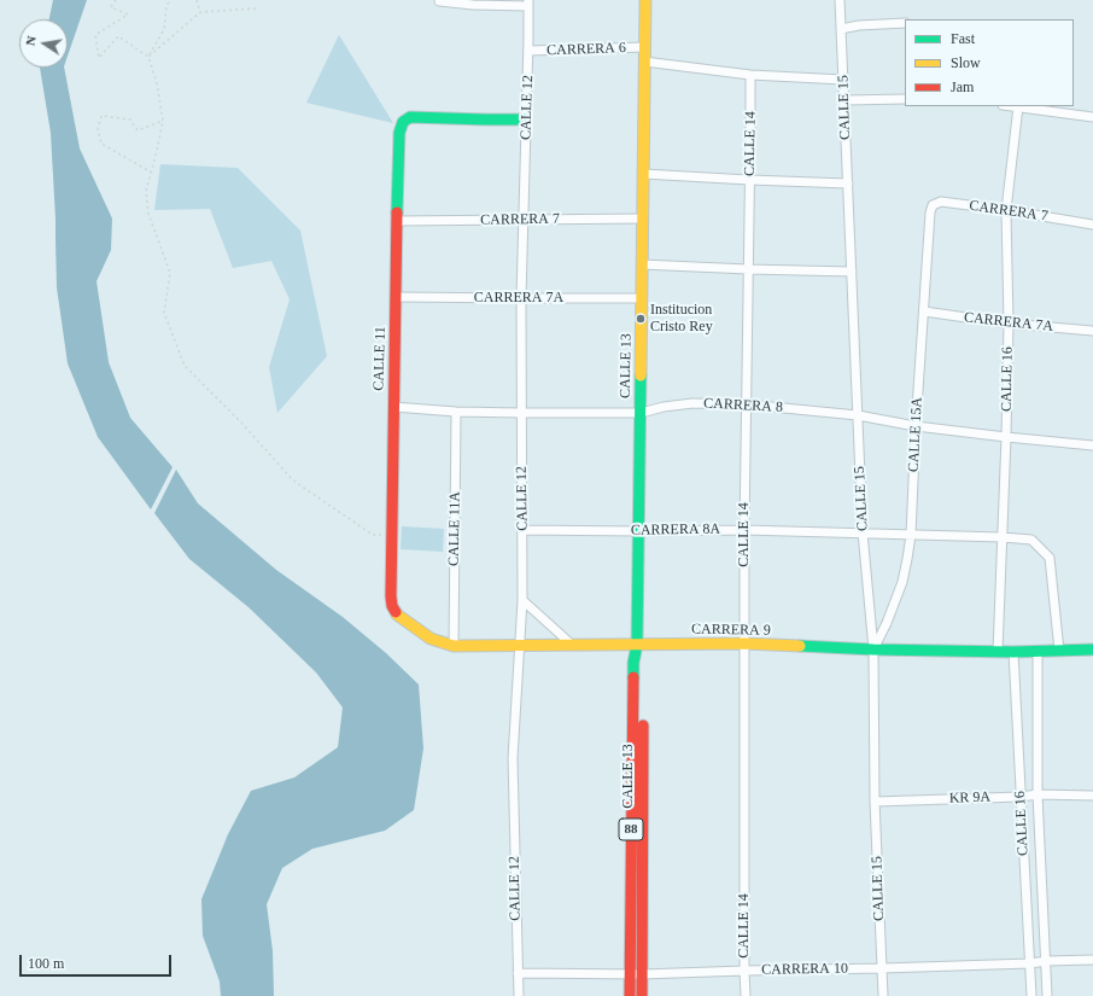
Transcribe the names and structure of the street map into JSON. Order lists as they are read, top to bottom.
{
  "streets": {
    "main road": [
      "CALLE 11",
      "CALLE 13",
      "CARRERA 9",
      "88"
    ],
    "street": [
      "CARRERA 6",
      "CALLE 12",
      "CALLE 15",
      "CALLE 14",
      "CARRERA 7",
      "CARRERA 7A",
      "CALLE 16",
      "CARRERA 8",
      "CALLE 15A",
      "CALLE 11A",
      "CARRERA 8A",
      "KR 9A",
      "CARRERA 10"
    ]
  },
  "crossings": [
    ["CARRERA 6", "CALLE 12"],
    ["CARRERA 6", "CALLE 13"],
    ["CALLE 12", "CARRERA 7"],
    ["CALLE 12", "CARRERA 7A"],
    ["CALLE 12", "CALLE 11"],
    ["CALLE 12", "CARRERA 8"],
    ["CALLE 12", "CARRERA 8A"],
    ["CALLE 12", "CARRERA 9"],
    ["CALLE 12", "CARRERA 10"],
    ["CALLE 15", "CARRERA 8"],
    ["CALLE 15", "CALLE 15A"],
    ["CALLE 15", "CARRERA 8A"],
    ["CALLE 15", "CARRERA 9"],
    ["CALLE 15", "KR 9A"],
    ["CALLE 15", "CARRERA 10"],
    ["CALLE 14", "CARRERA 8"],
    ["CALLE 14", "CARRERA 8A"],
    ["CALLE 14", "CARRERA 9"],
    ["CALLE 14", "CARRERA 10"],
    ["CARRERA 7", "CALLE 11"],
    ["CARRERA 7", "CALLE 13"],
    ["CARRERA 7", "CALLE 16"],
    ["CARRERA 7", "CALLE 15A"],
    ["CARRERA 7A", "CALLE 11"],
    ["CARRERA 7A", "CALLE 13"],
    ["CARRERA 7A", "CALLE 16"],
    ["CARRERA 7A", "CALLE 15A"],
    ["CALLE 11", "CARRERA 8"],
    ["CALLE 11", "CARRERA 9"],
    ["CALLE 13", "CARRERA 8"],
    ["CALLE 13", "CARRERA 8A"],
    ["CALLE 13", "CARRERA 9"],
    ["CALLE 13", "CARRERA 10"],
    ["CALLE 16", "CARRERA 8"],
    ["CALLE 16", "CARRERA 8A"],
    ["CALLE 16", "CARRERA 9"],
    ["CALLE 16", "KR 9A"],
    ["CALLE 16", "CARRERA 10"],
    ["CARRERA 8", "CALLE 15A"],
    ["CARRERA 8", "CALLE 11A"],
    ["CALLE 15A", "CARRERA 8A"],
    ["CALLE 15A", "CARRERA 9"],
    ["CALLE 11A", "CARRERA 9"],
    ["CARRERA 8A", "CARRERA 9"]
  ],
  "places": ["Institucion Cristo Rey"],
  "legend": ["Fast", "Slow", "Jam"],
  "scale_bar": "100 m",
  "north": "left"
}
